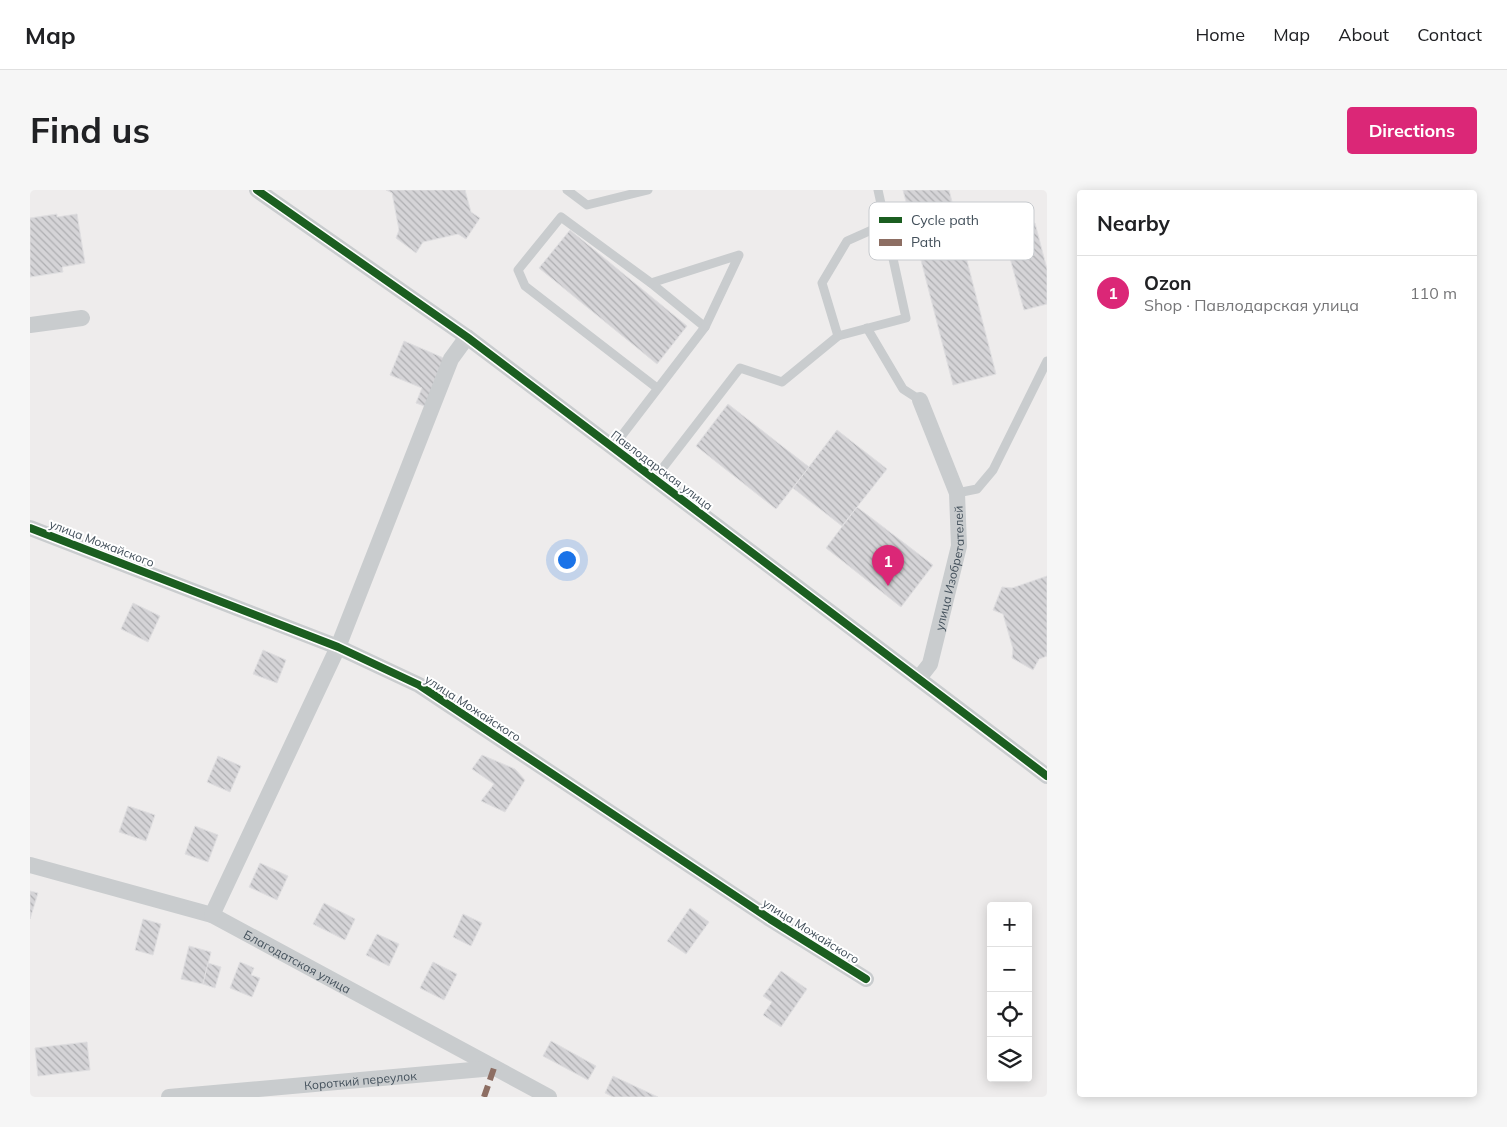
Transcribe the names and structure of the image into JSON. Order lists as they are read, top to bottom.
{
  "streets": {
    "street": [
      "Павлодарская улица",
      "улица Можайского",
      "улица Изобретателей",
      "Благодатская улица",
      "Короткий переулок"
    ]
  },
  "crossings": [
    ["Павлодарская улица", "улица Изобретателей"],
    ["Благодатская улица", "Короткий переулок"]
  ],
  "legend": ["Cycle path", "Path"],
  "page": {
    "header": "Map",
    "nav": [
      "Home",
      "Map",
      "About",
      "Contact"
    ],
    "buttons": "Directions",
    "title": "Find us",
    "heading": "Nearby",
    "list": [
      {
        "mark": "1",
        "name": "Ozon",
        "note": "Shop · Павлодарская улица",
        "value": "110 m"
      }
    ],
    "pins": "1",
    "map_buttons": ["+", "−"]
  }
}
